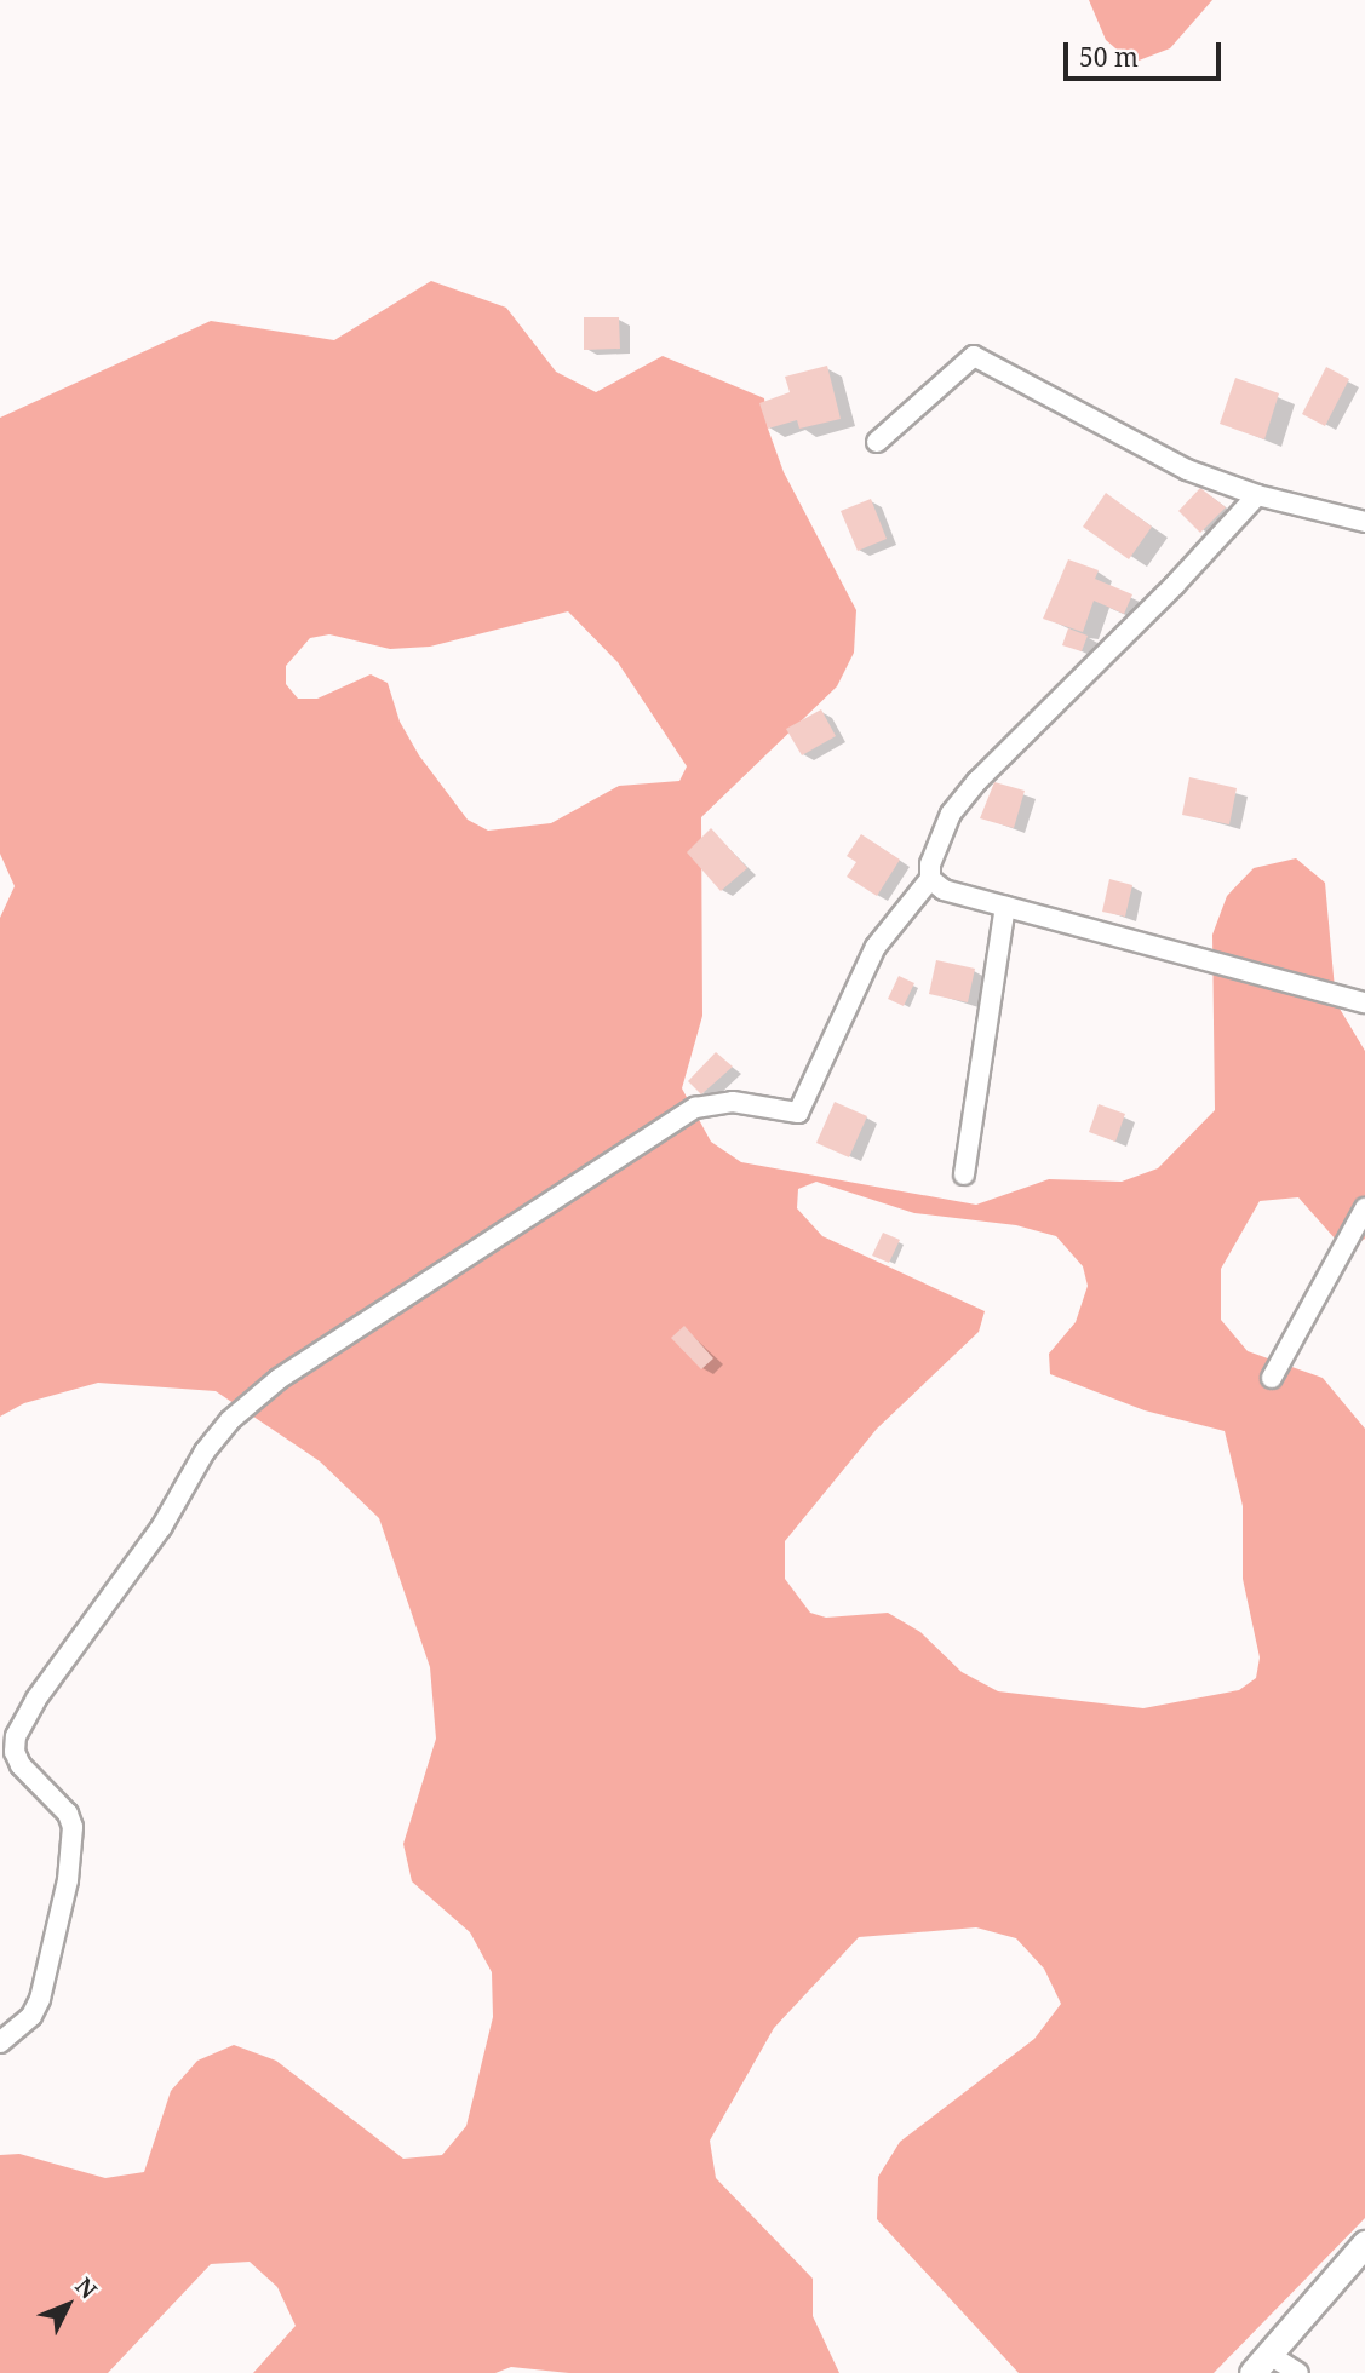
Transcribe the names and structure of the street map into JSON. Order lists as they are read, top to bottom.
{
  "scale_bar": "50 m",
  "north": "top right"
}
